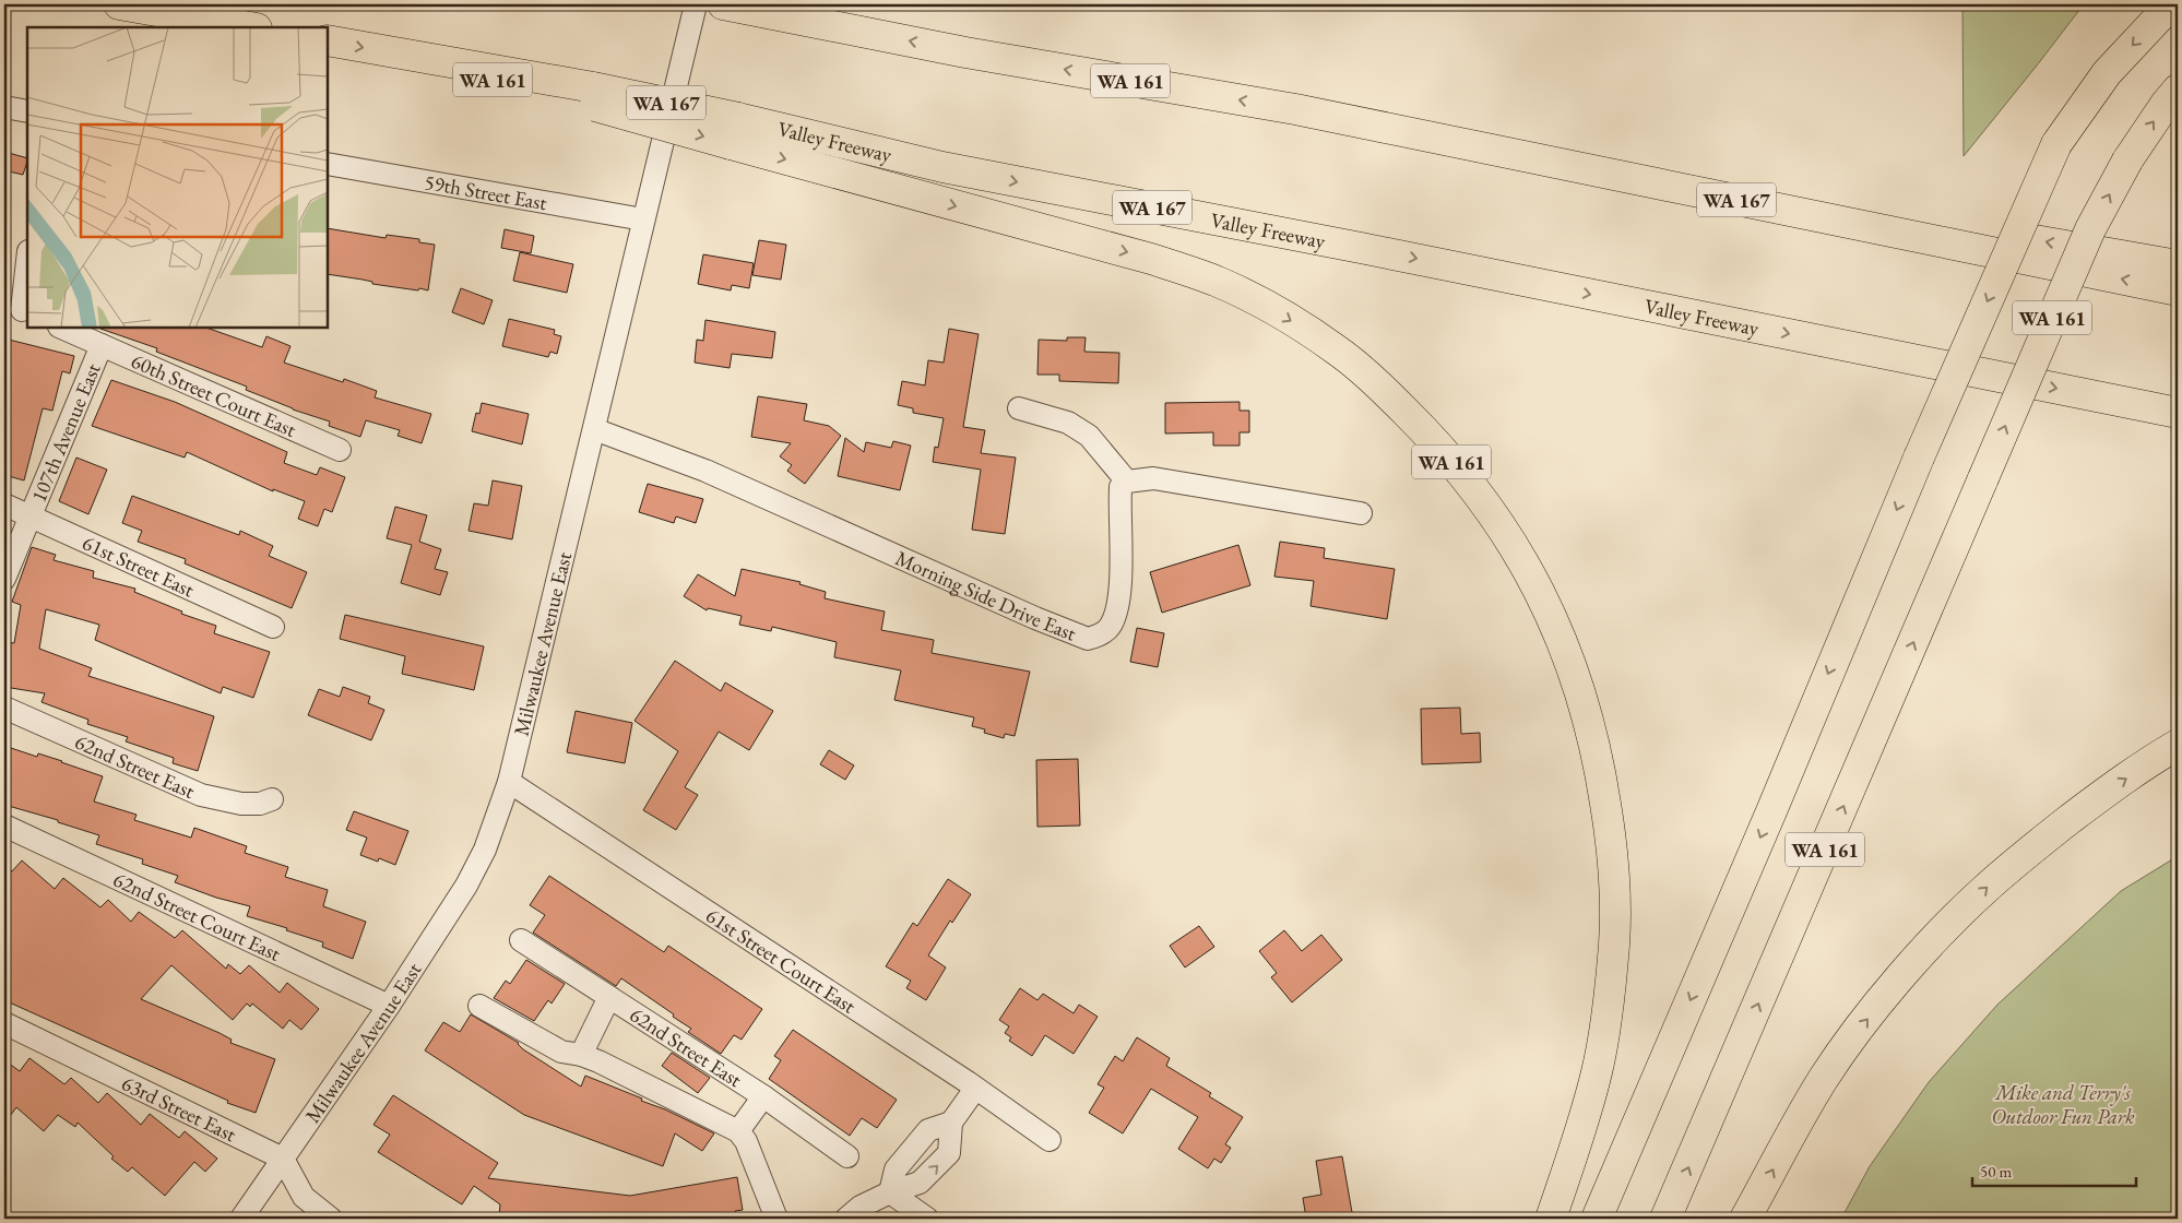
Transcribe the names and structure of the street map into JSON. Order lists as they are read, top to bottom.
{
  "streets": {
    "highway": ["WA 161", "WA 167", "Valley Freeway"],
    "street": [
      "59th Street East",
      "60th Street Court East",
      "107th Avenue East",
      "61st Street East",
      "Morning Side Drive East",
      "Milwaukee Avenue East",
      "62nd Street East",
      "62nd Street Court East",
      "61st Street Court East",
      "63rd Street East"
    ]
  },
  "crossings": [
    ["WA 161", "WA 167"],
    ["WA 161", "Valley Freeway"],
    ["59th Street East", "Milwaukee Avenue East"],
    ["60th Street Court East", "107th Avenue East"],
    ["107th Avenue East", "61st Street East"],
    ["Morning Side Drive East", "Milwaukee Avenue East"],
    ["Milwaukee Avenue East", "62nd Street Court East"],
    ["Milwaukee Avenue East", "61st Street Court East"],
    ["Milwaukee Avenue East", "63rd Street East"]
  ],
  "parks": ["Mike and Terry's Outdoor Fun Park"],
  "scale_bar": "50 m"
}
